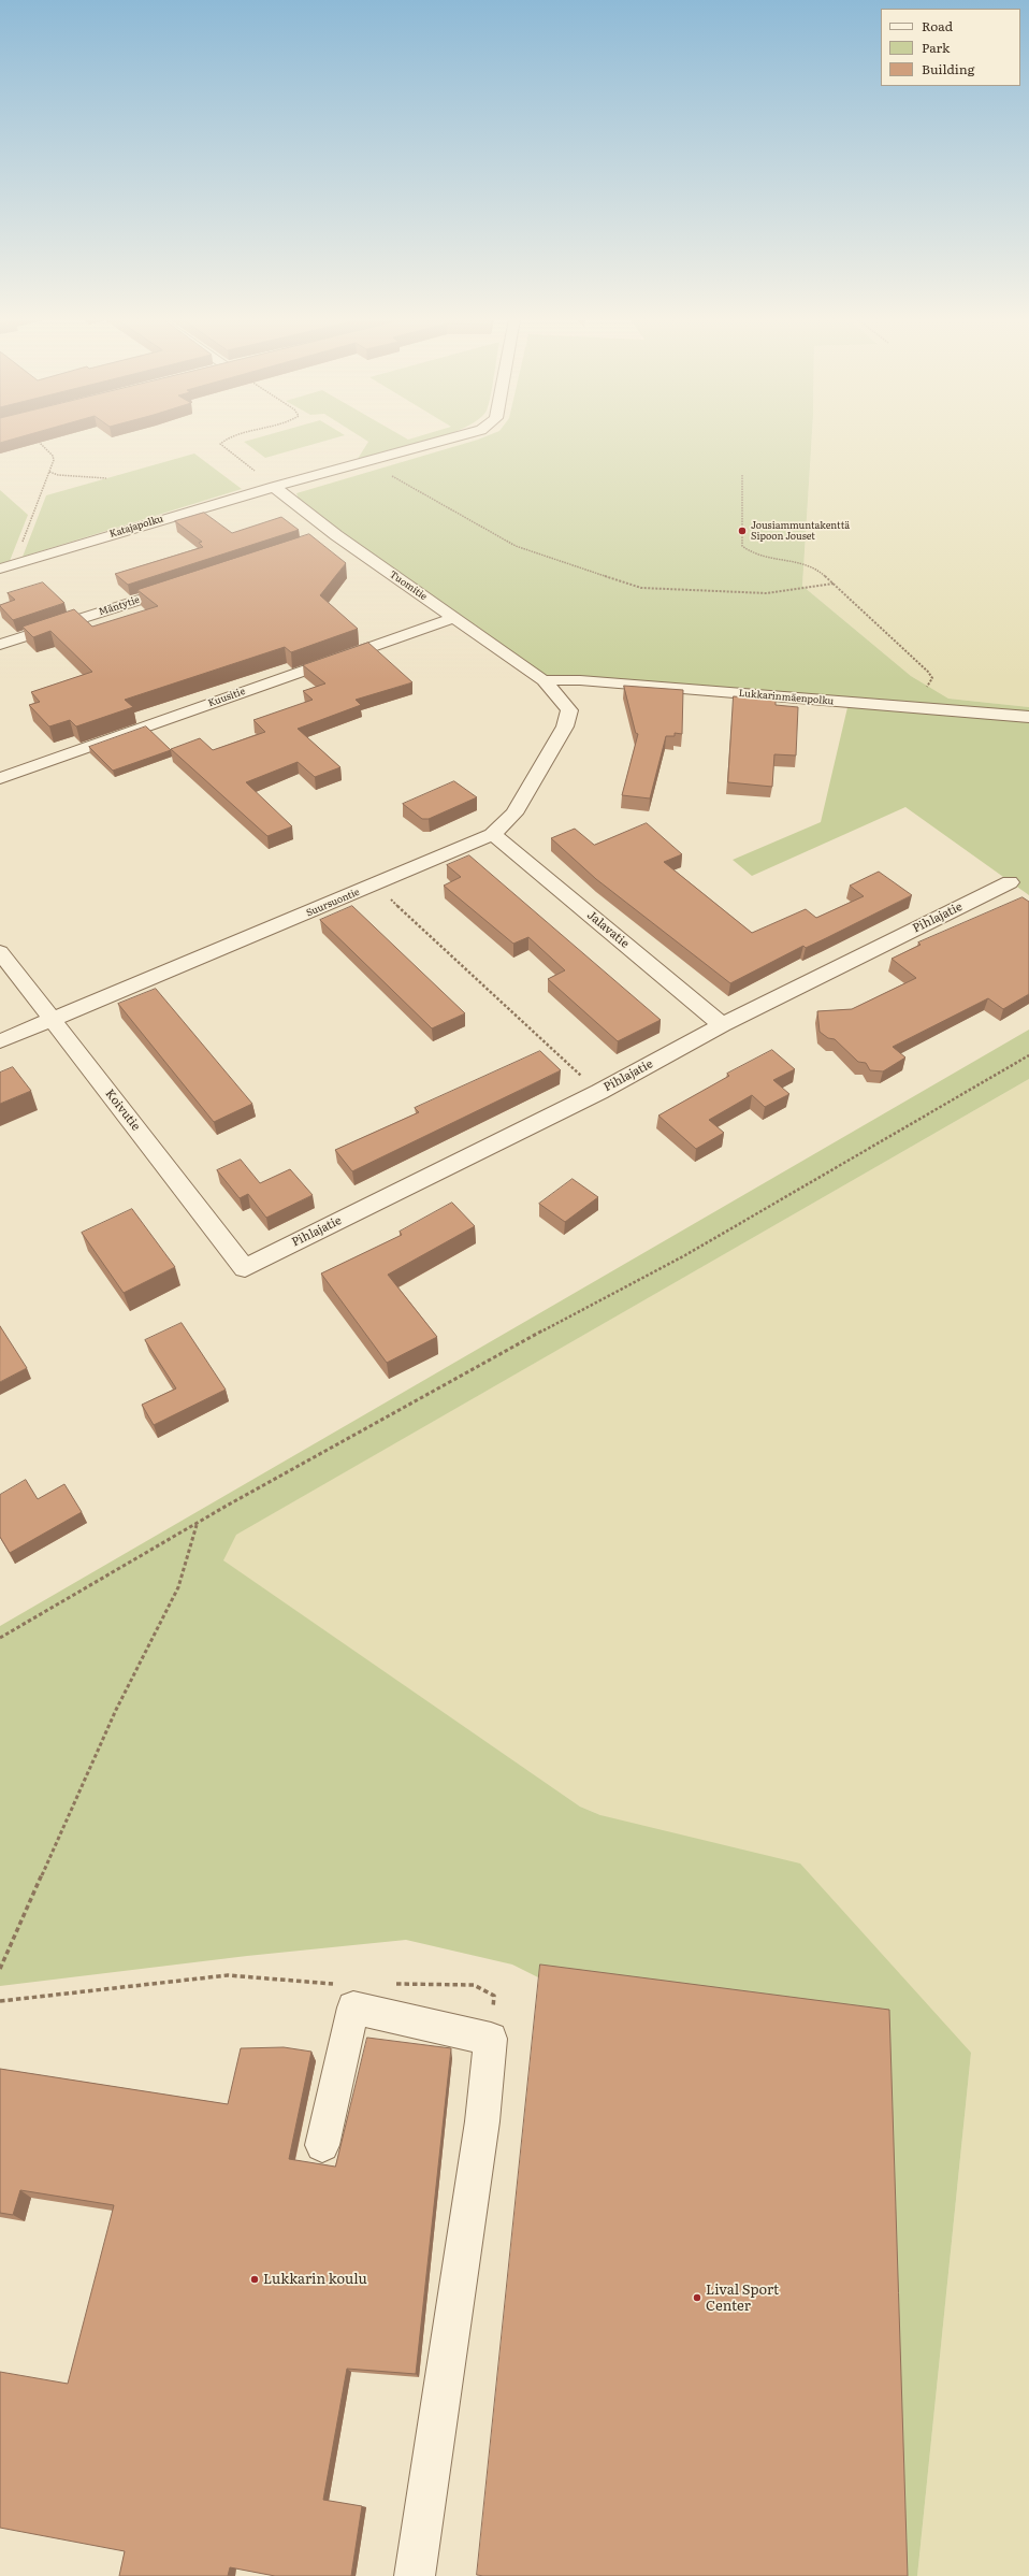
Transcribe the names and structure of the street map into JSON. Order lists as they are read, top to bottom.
{
  "streets": {
    "street": [
      "Katajapolku",
      "Tuomitie",
      "Mäntytie",
      "Kuusitie",
      "Lukkarinmäenpolku",
      "Suursuontie",
      "Pihlajatie",
      "Jalavatie",
      "Koivutie"
    ]
  },
  "crossings": [
    ["Katajapolku", "Tuomitie"],
    ["Tuomitie", "Kuusitie"],
    ["Tuomitie", "Lukkarinmäenpolku"],
    ["Tuomitie", "Suursuontie"],
    ["Lukkarinmäenpolku", "Suursuontie"],
    ["Suursuontie", "Jalavatie"],
    ["Suursuontie", "Koivutie"],
    ["Pihlajatie", "Jalavatie"],
    ["Pihlajatie", "Koivutie"]
  ],
  "places": ["Jousiammuntakenttä Sipoon Jouset", "Lukkarin koulu", "Lival Sport Center"],
  "legend": ["Road", "Park", "Building"]
}
